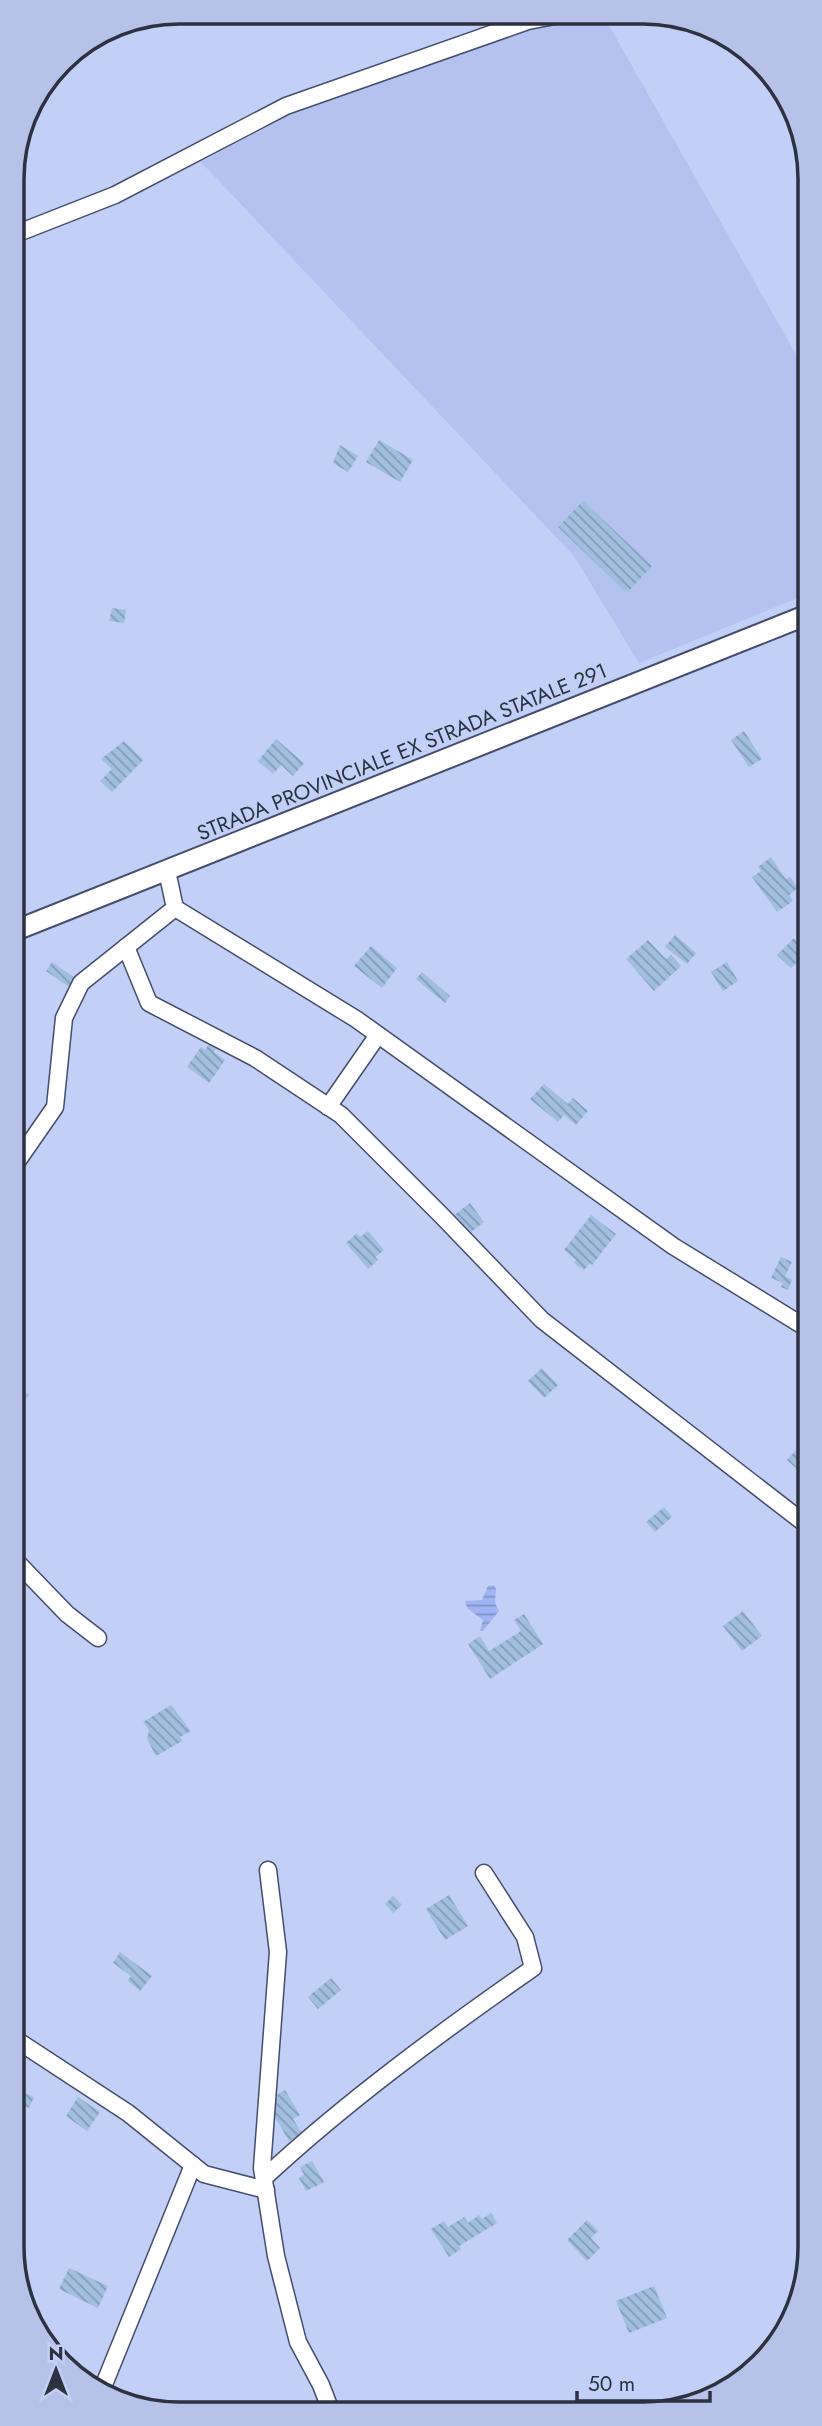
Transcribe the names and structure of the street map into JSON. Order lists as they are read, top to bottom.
{
  "streets": {
    "street": ["STRADA PROVINCIALE EX STRADA STATALE 291"]
  },
  "scale_bar": "50 m",
  "north": "top"
}
